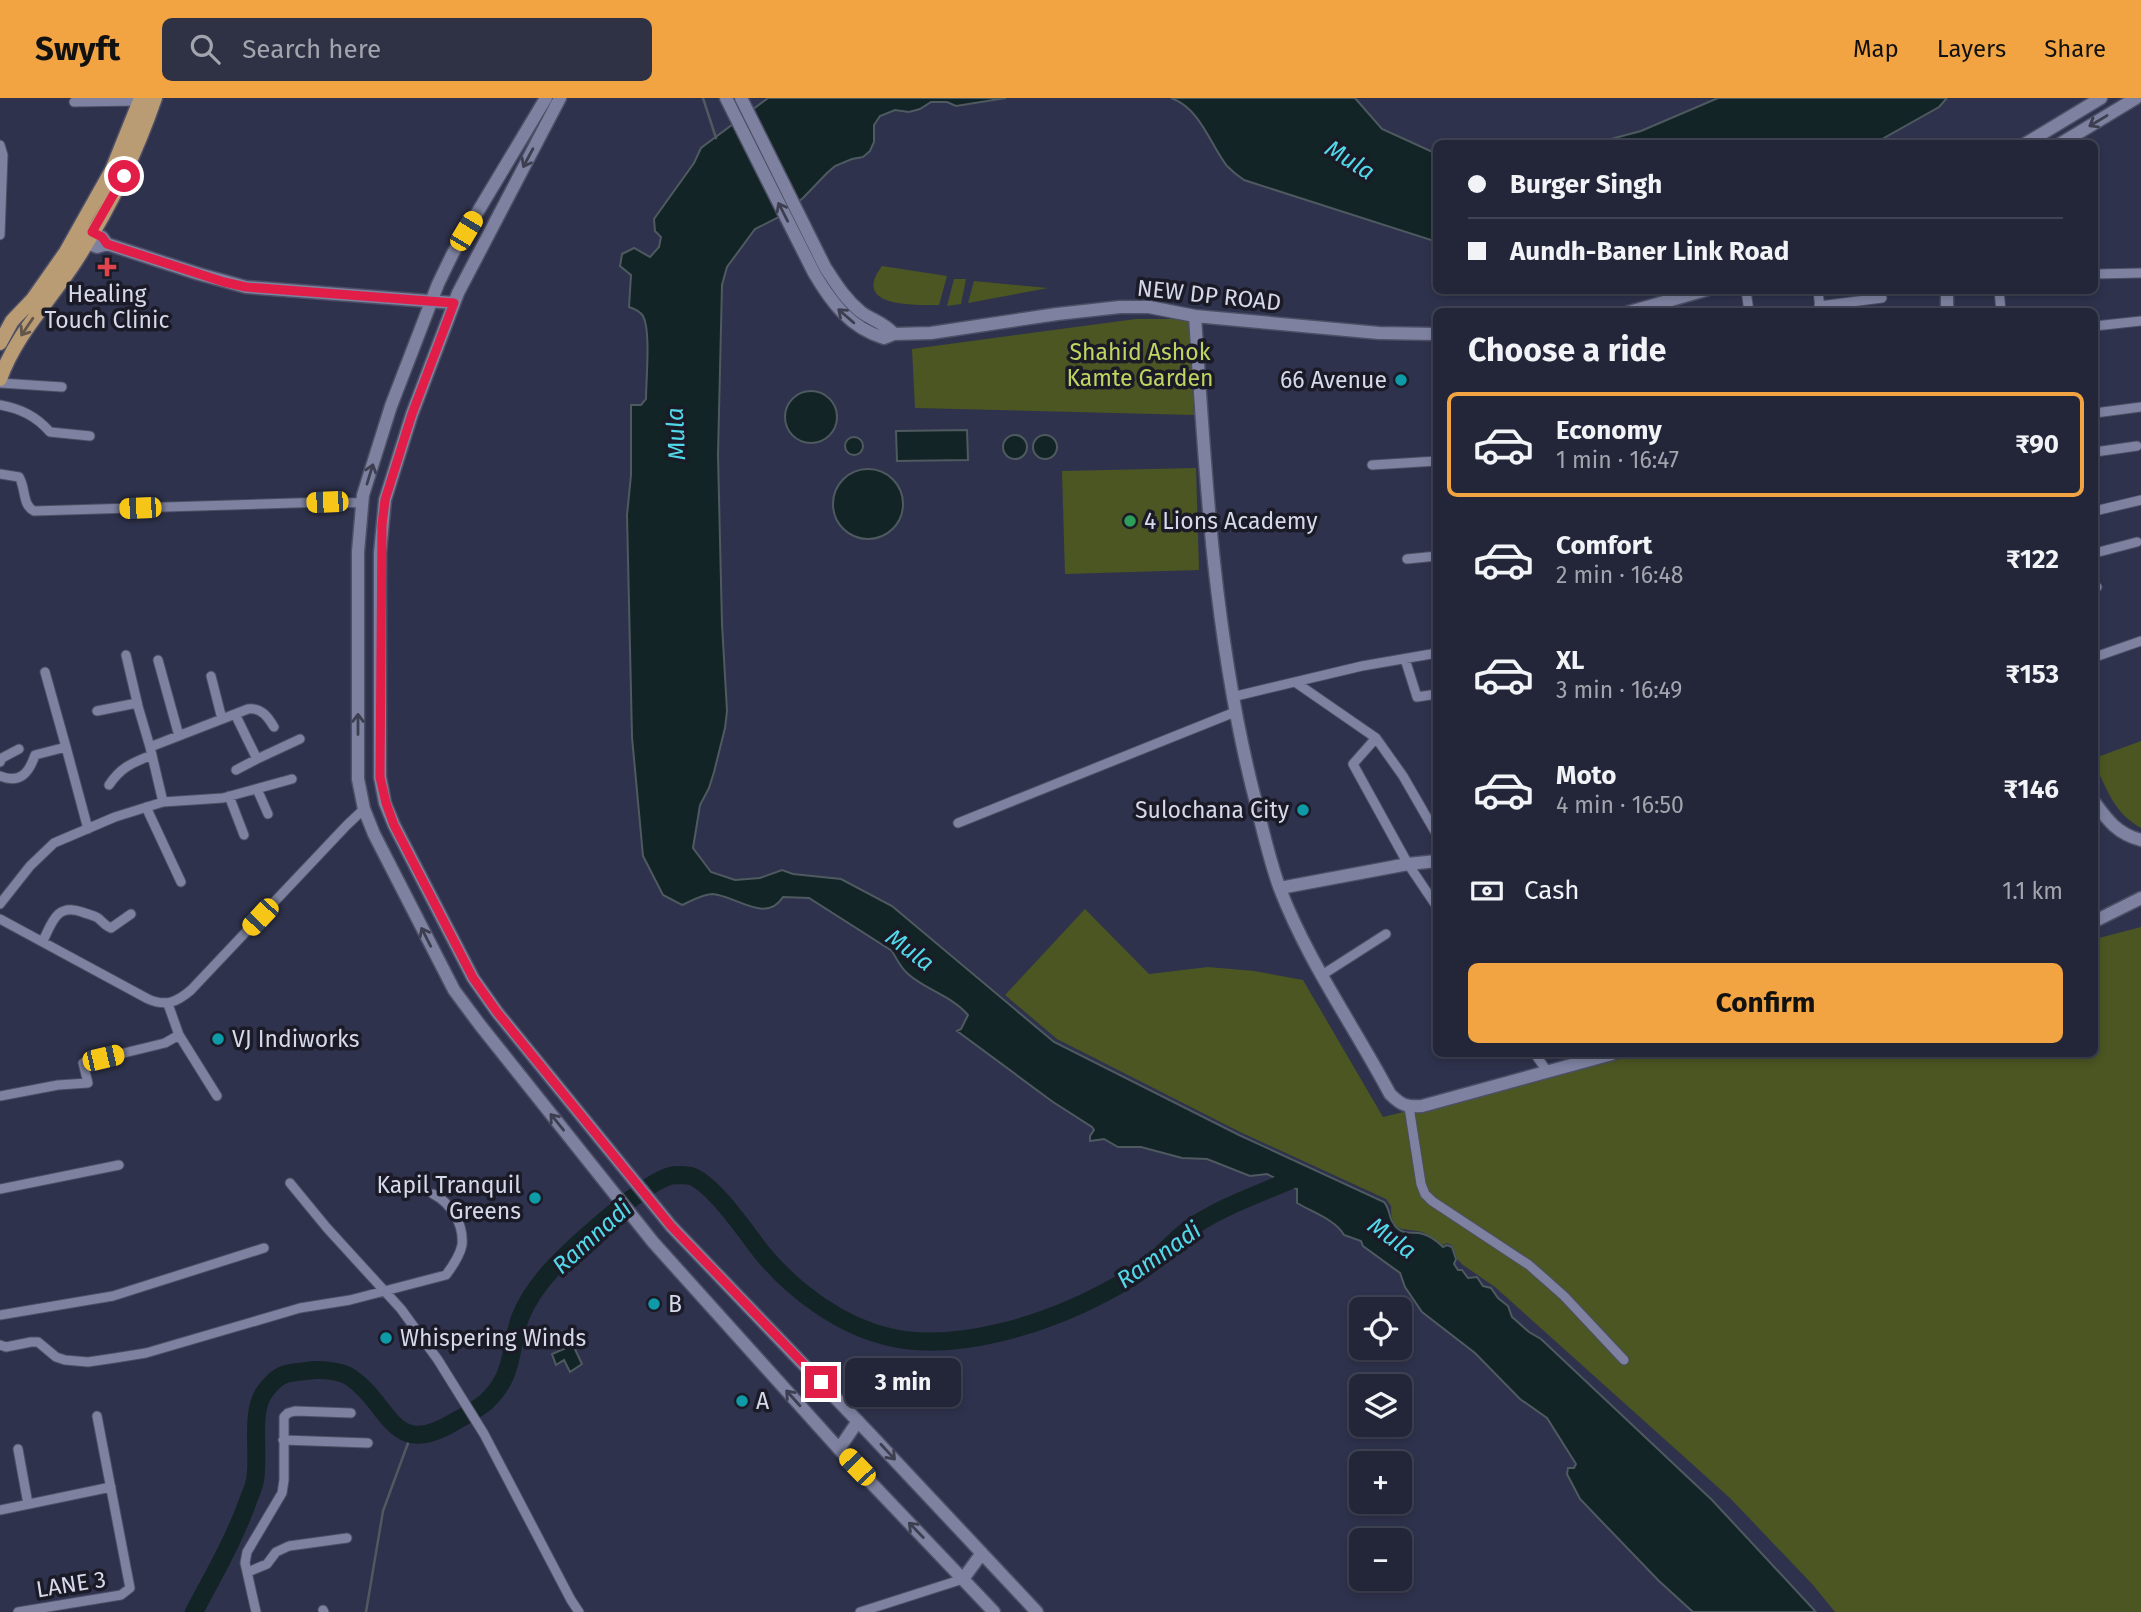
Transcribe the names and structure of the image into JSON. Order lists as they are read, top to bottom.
{
  "streets": {
    "main road": ["NEW DP ROAD"],
    "street": ["LANE 3"]
  },
  "water": ["Mula", "Ramnadi"],
  "parks": ["Shahid Ashok Kamte Garden"],
  "places": {
    "health": ["Healing Touch Clinic"],
    "other": [
      "66 Avenue",
      "4 Lions Academy",
      "Sulochana City",
      "VJ Indiworks",
      "Kapil Tranquil Greens",
      "B",
      "Whispering Winds",
      "A"
    ]
  },
  "page": {
    "header": "Swyft",
    "search": "Search here",
    "nav": ["Map", "Layers", "Share"],
    "banner": ["Burger Singh", "Aundh-Baner Link Road"],
    "heading": "Choose a ride",
    "list": [
      {
        "name": "Economy",
        "note": "1 min · 16:47",
        "value": "₹90"
      },
      {
        "name": "Comfort",
        "note": "2 min · 16:48",
        "value": "₹122"
      },
      {
        "name": "XL",
        "note": "3 min · 16:49",
        "value": "₹153"
      },
      {
        "name": "Moto",
        "note": "4 min · 16:50",
        "value": "₹146"
      }
    ],
    "pay": ["Cash", "1.1 km"],
    "buttons": "Confirm",
    "map_buttons": ["+", "−"],
    "bubble": "3 min"
  }
}
